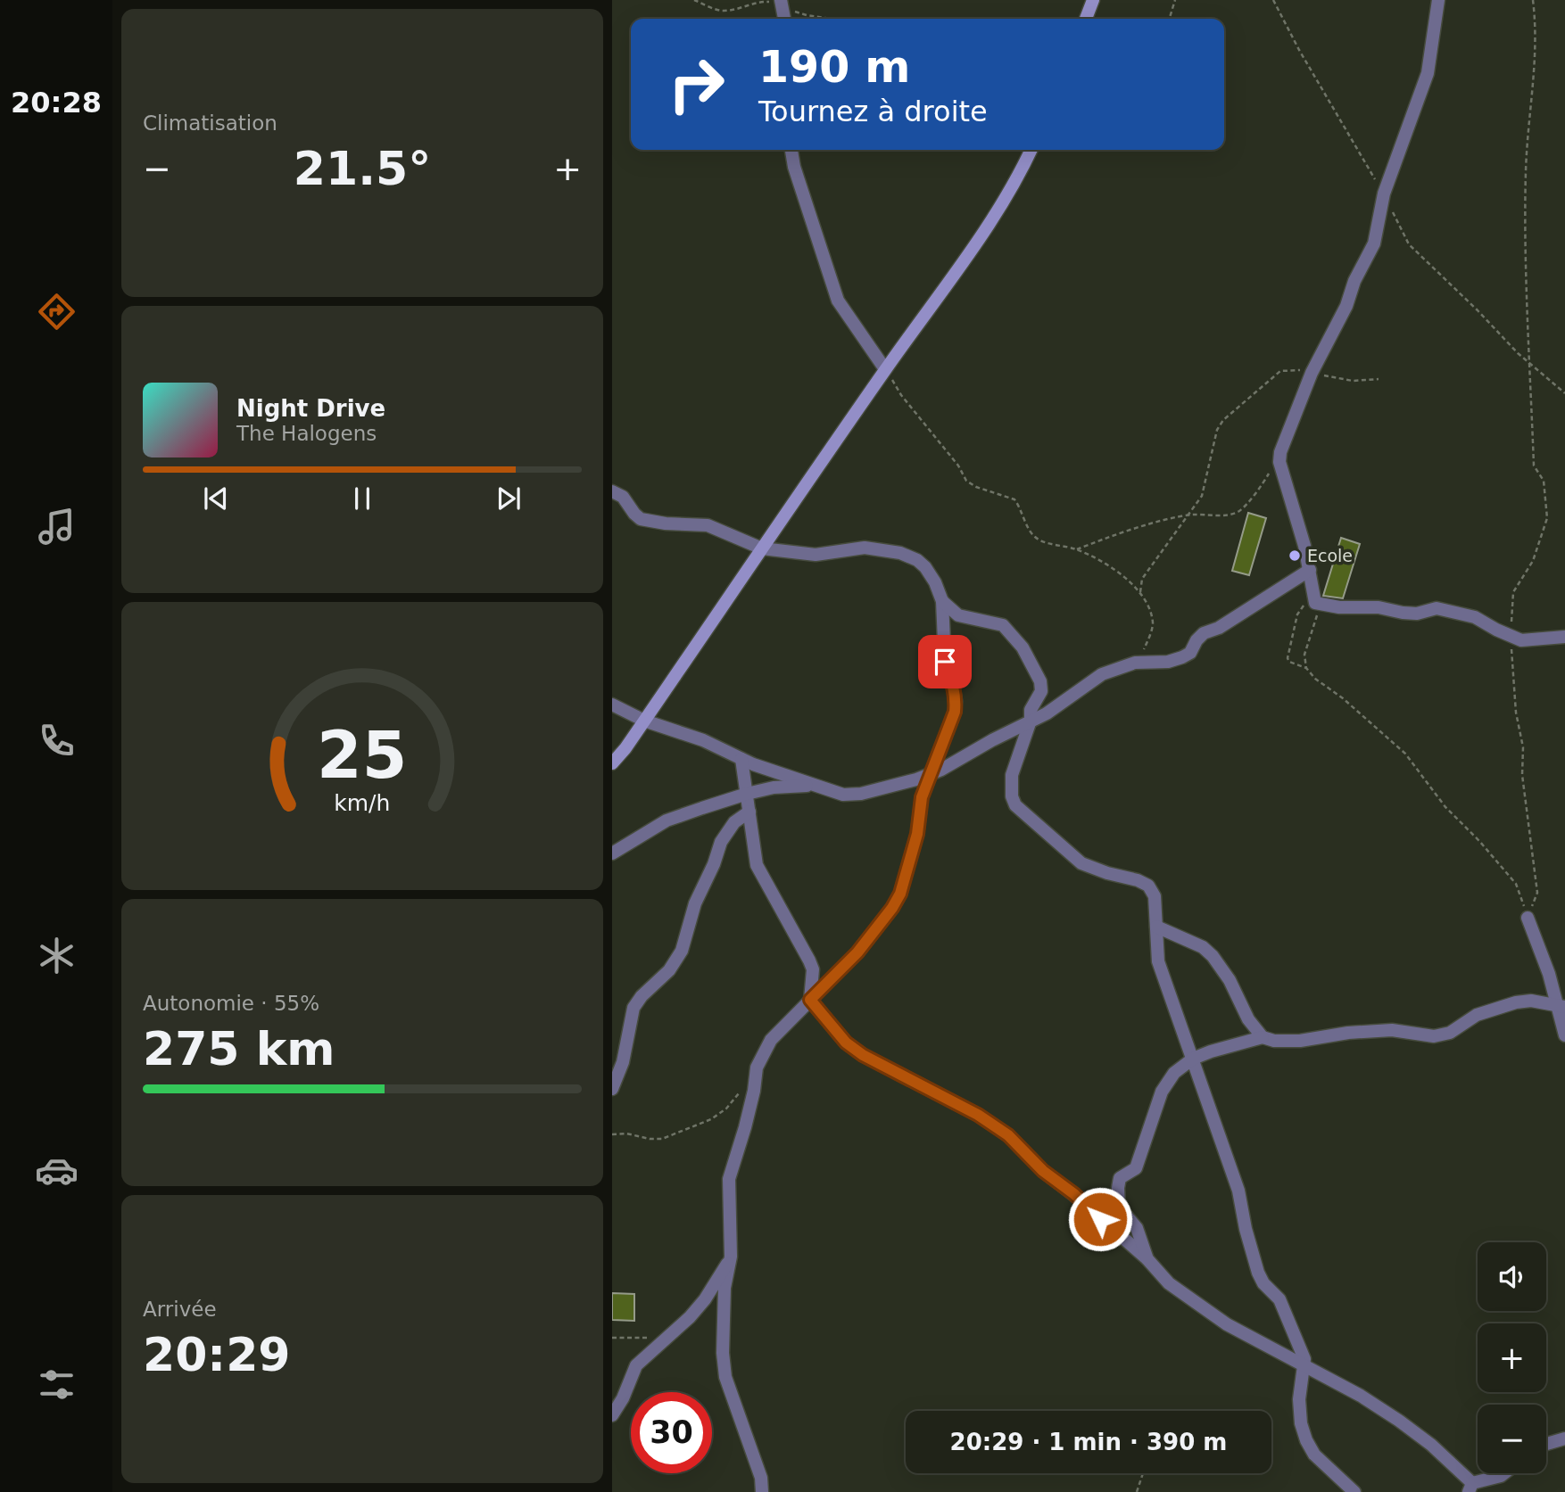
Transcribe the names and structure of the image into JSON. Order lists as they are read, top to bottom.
{
  "places": ["Ecole"],
  "page": {
    "tabs": "20:28",
    "tile": [
      "Climatisation",
      ["Autonomie · 55%", "275 km"],
      ["Arrivée", "20:29"]
    ],
    "turn": ["190 m", "Tournez à droite"],
    "heat": ["−", "21.5°", "+"],
    "song": ["Night Drive", "The Halogens"],
    "map_buttons": ["+", "−"],
    "limit": "30",
    "trip": "20:29 · 1 min · 390 m",
    "gauge": ["25", "km/h"]
  }
}
